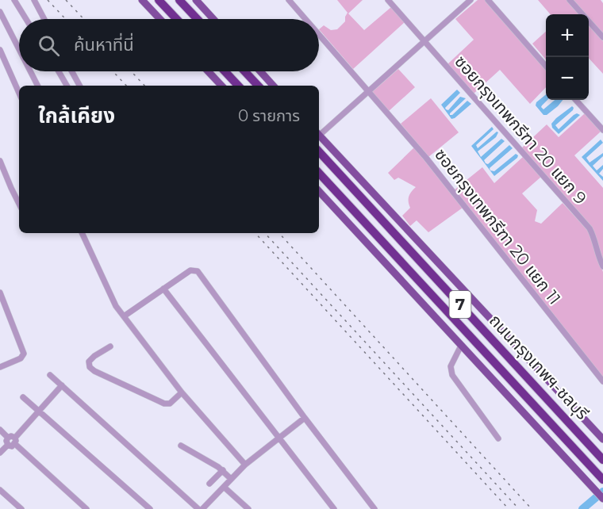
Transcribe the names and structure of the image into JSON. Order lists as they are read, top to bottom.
{
  "streets": {
    "highway": ["7", "ถนนกรุงเทพฯ-ชลบุรี"],
    "street": ["ซอยกรุงเทพกรีฑา 20 แยก 9", "ซอยกรุงเทพกรีฑา 20 แยก 11"]
  },
  "page": {
    "map_buttons": ["+", "−"],
    "search": "ค้นหาที่นี่",
    "heading": ["ใกล้เคียง", "0 รายการ"]
  }
}
